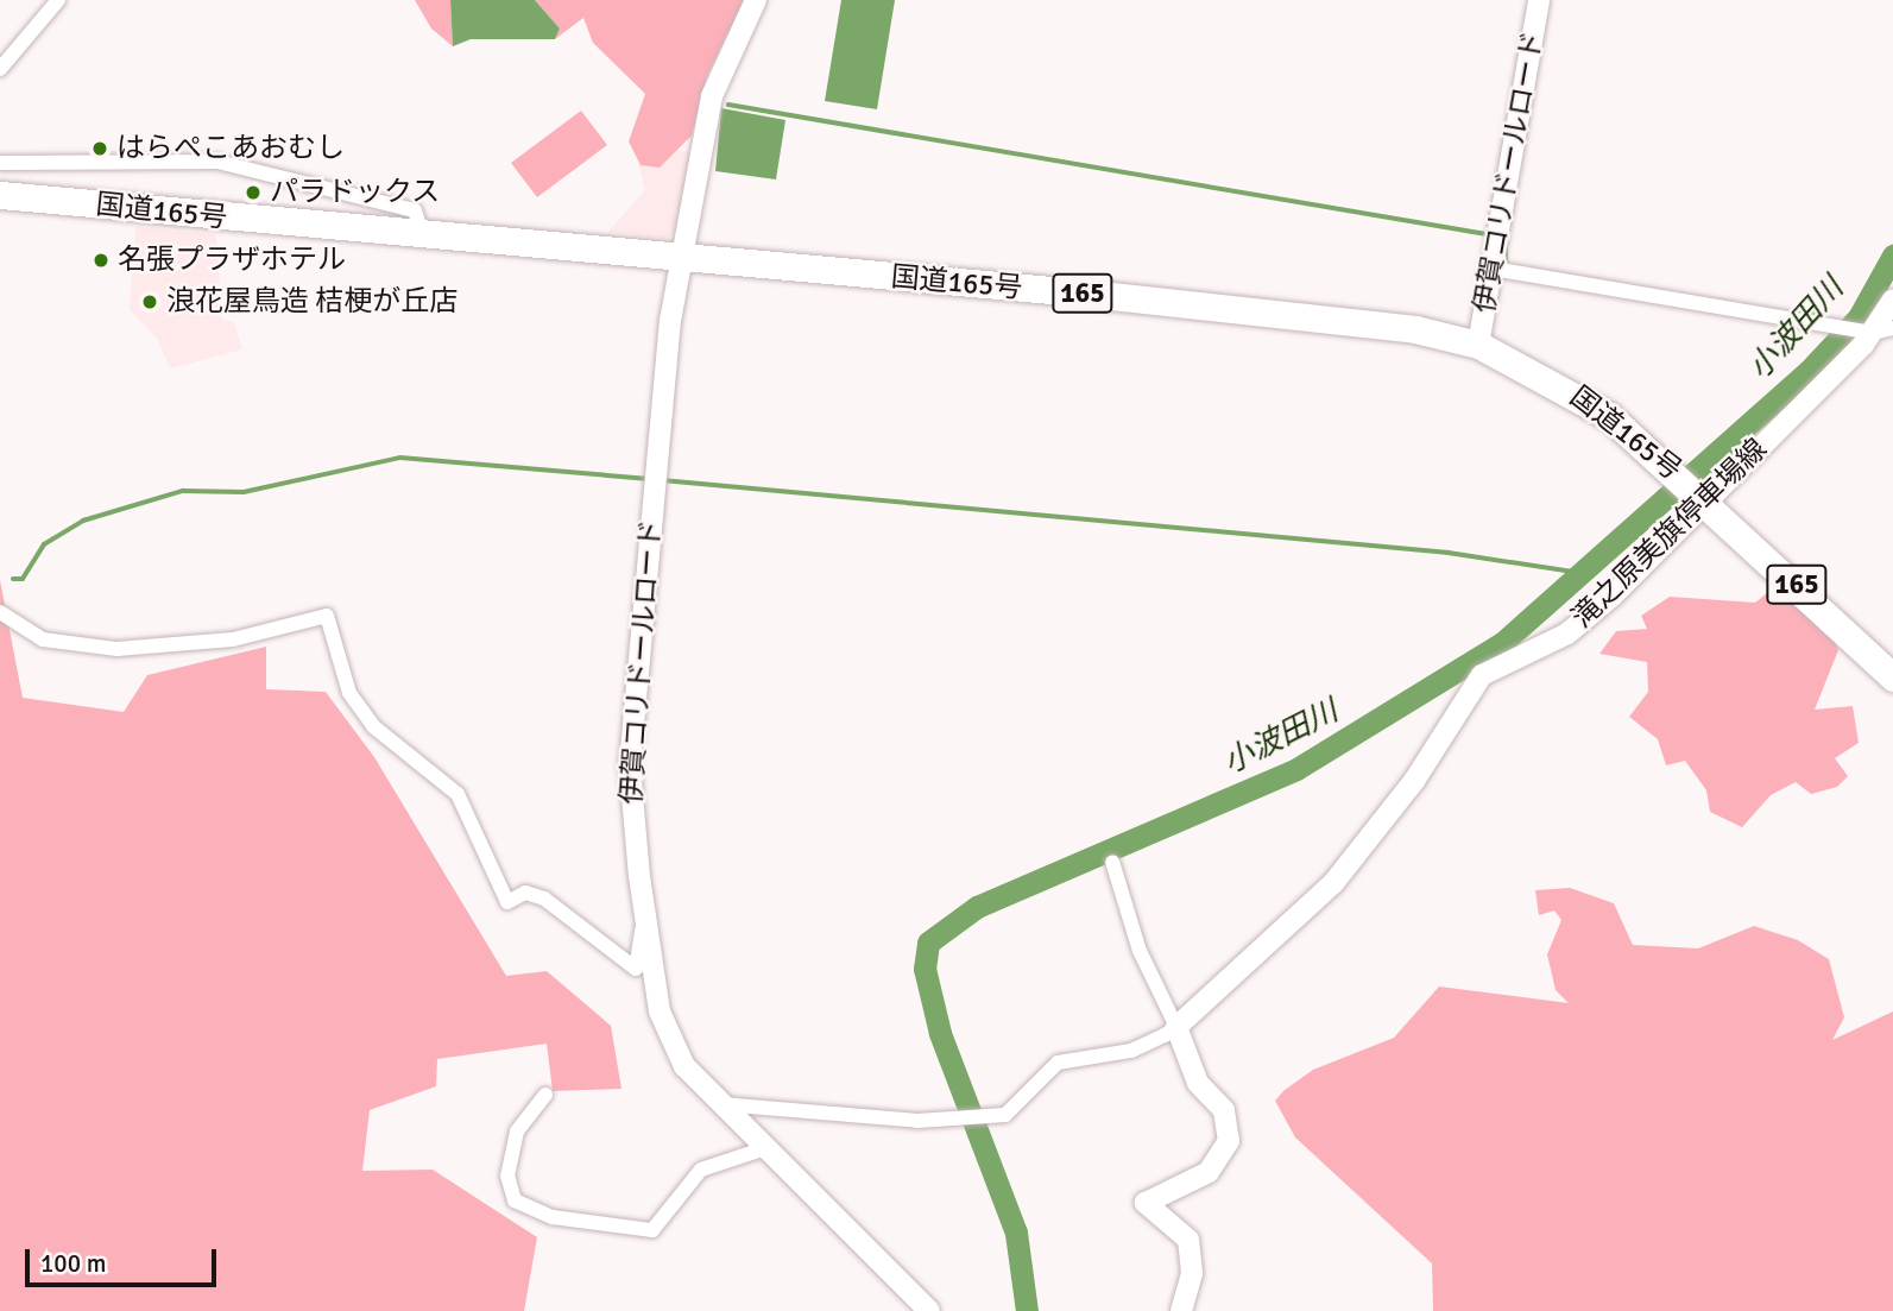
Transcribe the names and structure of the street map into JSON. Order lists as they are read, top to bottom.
{
  "streets": {
    "highway": ["国道165号", "165"],
    "street": ["伊賀コリドールロード", "滝之原美旗停車場線"]
  },
  "crossings": [
    ["伊賀コリドールロード", "国道165号"],
    ["国道165号", "滝之原美旗停車場線"]
  ],
  "water": ["小波田川"],
  "places": [
    "はらぺこあおむし",
    "パラドックス",
    "名張プラザホテル",
    "浪花屋鳥造 桔梗が丘店"
  ],
  "scale_bar": "100 m"
}
